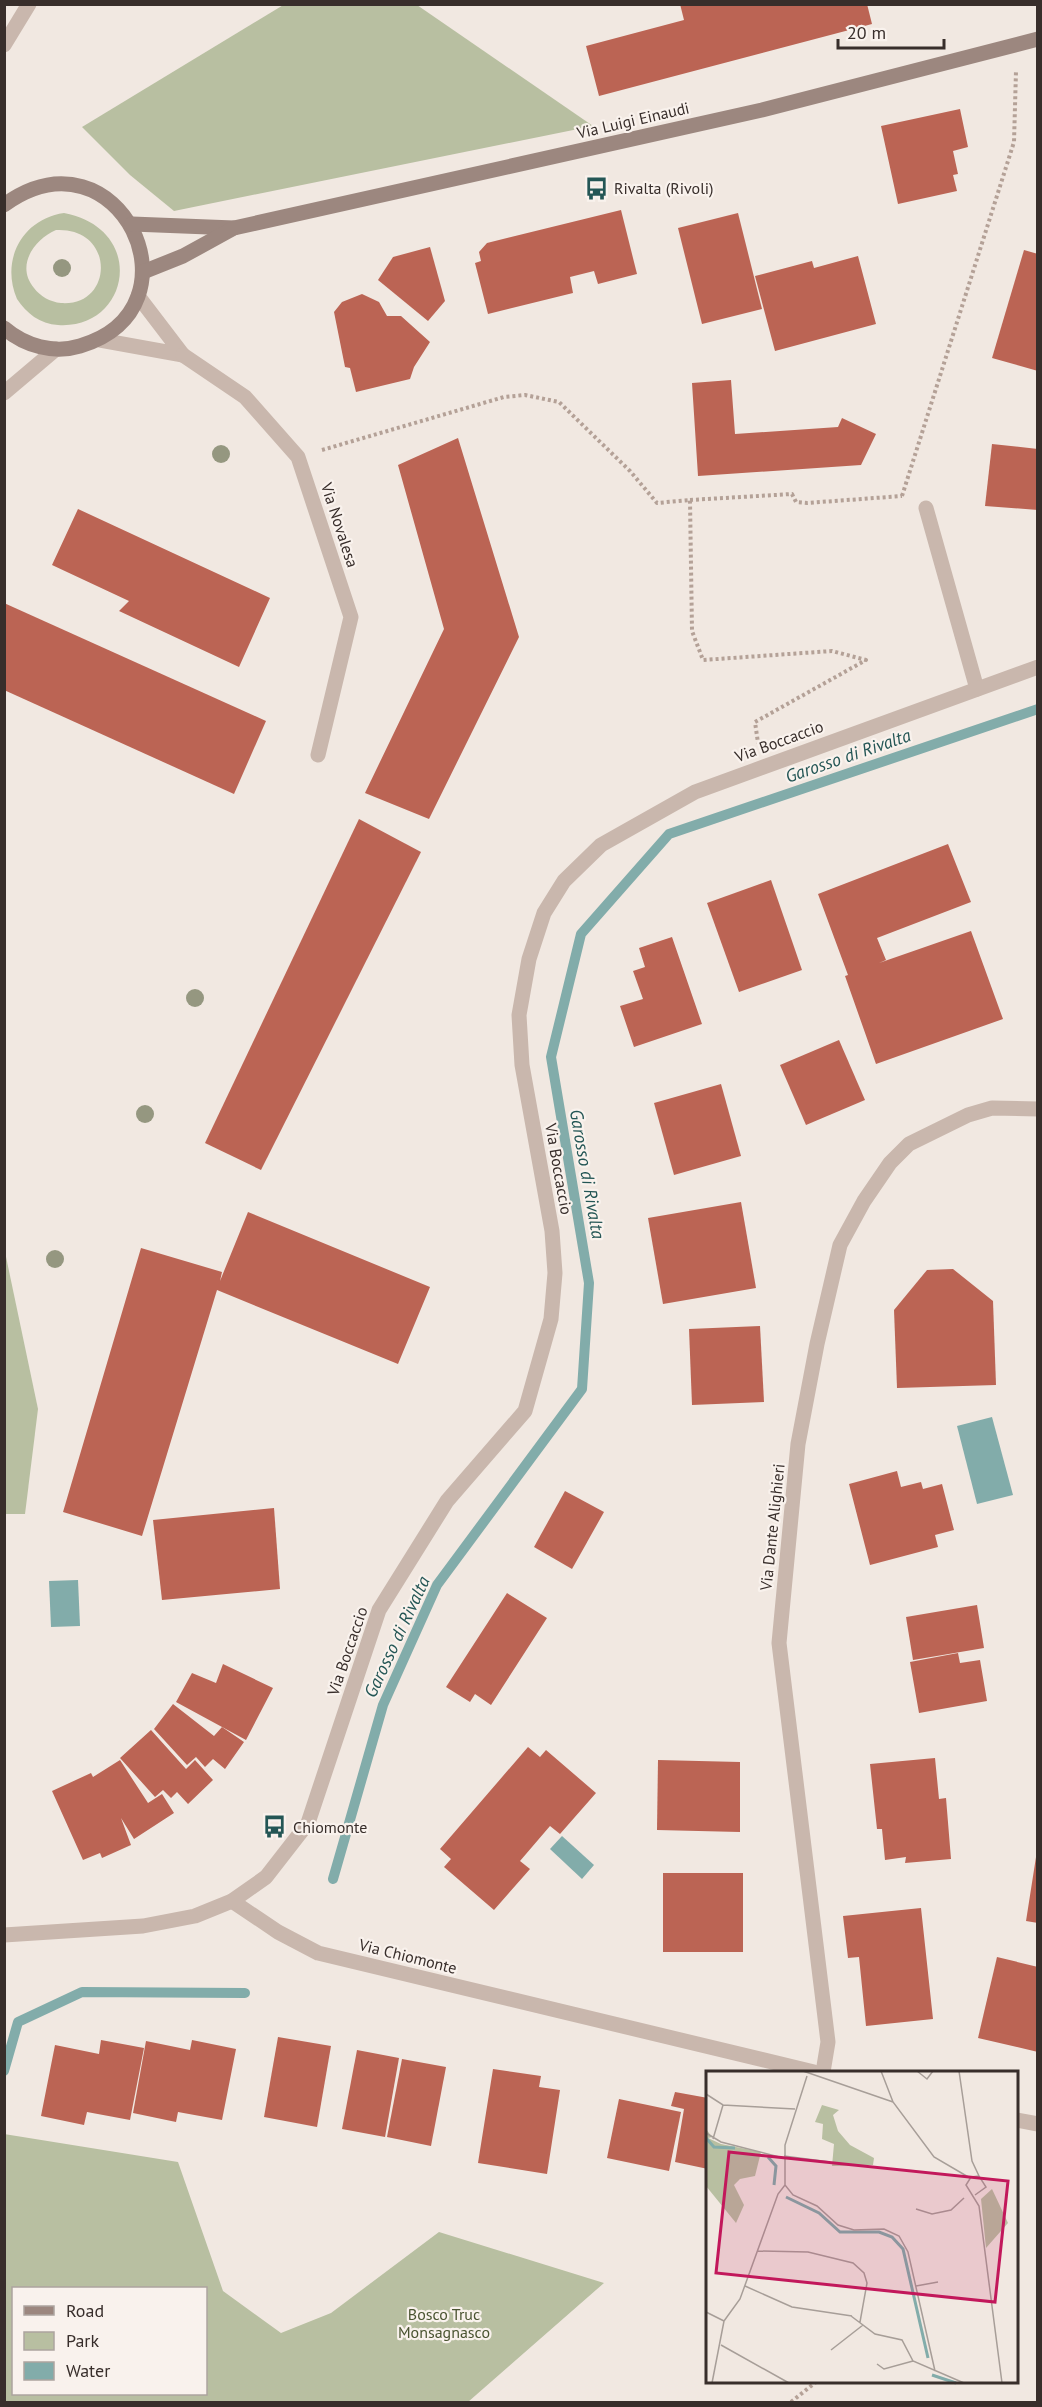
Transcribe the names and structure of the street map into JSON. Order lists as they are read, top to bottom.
{
  "streets": {
    "main road": ["Via Luigi Einaudi"],
    "street": [
      "Via Novalesa",
      "Via Boccaccio",
      "Via Dante Alighieri",
      "Via Chiomonte"
    ]
  },
  "crossings": [
    ["Via Boccaccio", "Via Chiomonte"]
  ],
  "water": ["Garosso di Rivalta"],
  "parks": ["Bosco Truc Monsagnasco"],
  "places": {
    "bus stop": ["Rivalta (Rivoli)", "Chiomonte"]
  },
  "legend": ["Road", "Park", "Water"],
  "scale_bar": "20 m"
}
